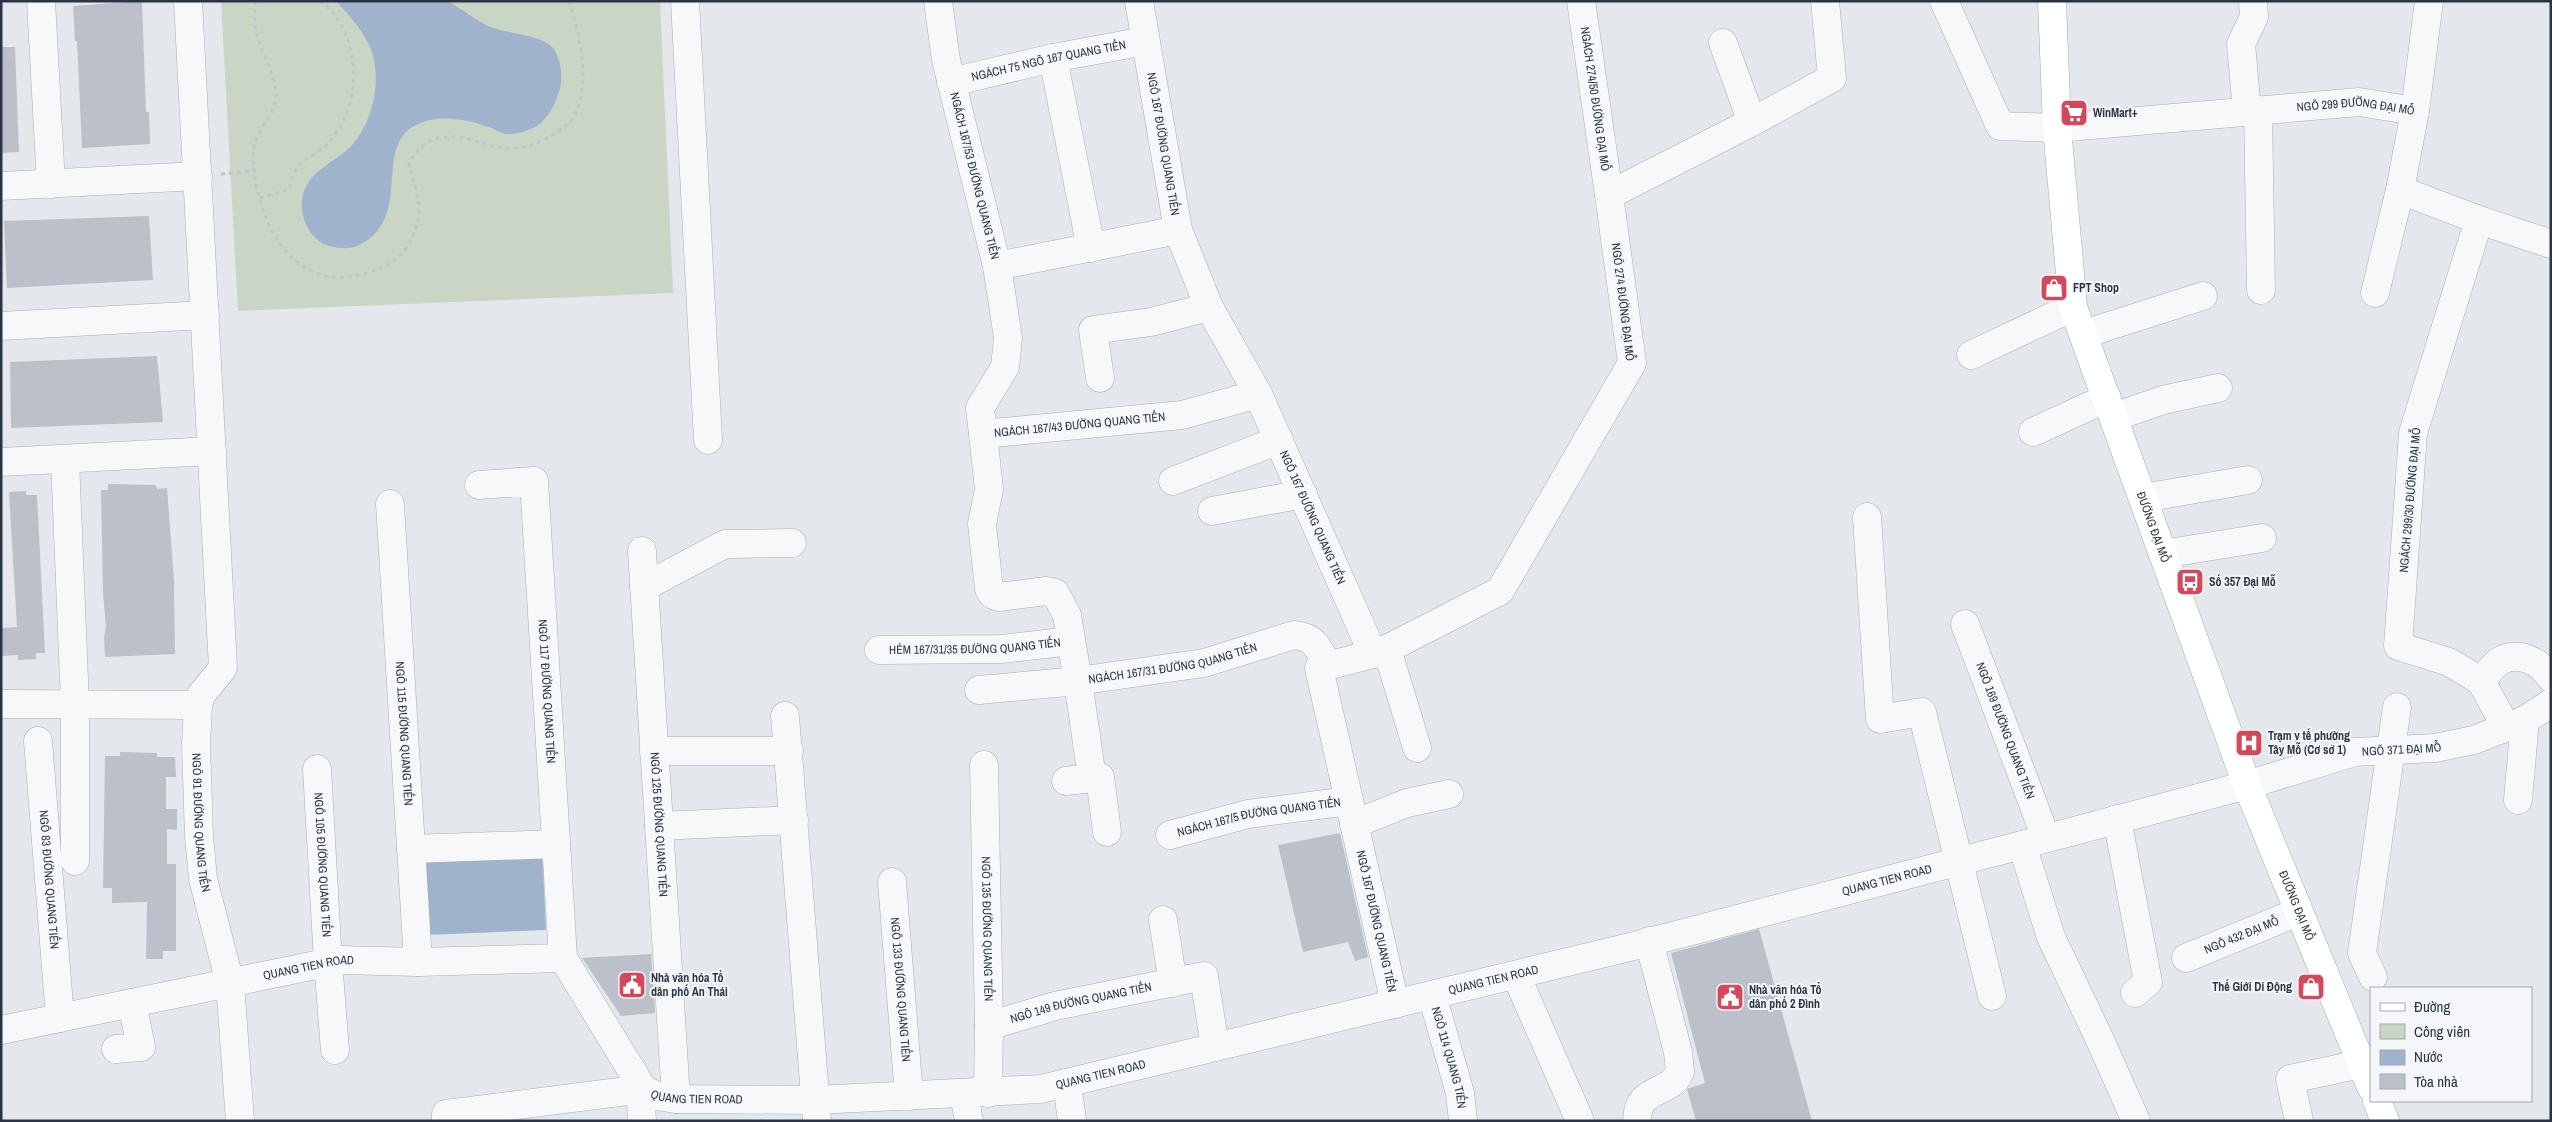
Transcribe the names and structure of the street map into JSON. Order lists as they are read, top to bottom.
{
  "streets": {
    "main road": ["ĐƯỜNG ĐẠI MỖ"],
    "street": [
      "NGÁCH 75 NGÕ 167 QUANG TIẾN",
      "NGÁCH 274/50 ĐƯỜNG ĐẠI MỖ",
      "NGÕ 299 ĐƯỜNG ĐẠI MỖ",
      "NGÕ 167 ĐƯỜNG QUANG TIẾN",
      "NGÁCH 167/53 ĐƯỜNG QUANG TIẾN",
      "NGÕ 274 ĐƯỜNG ĐẠI MỖ",
      "NGÁCH 167/43 ĐƯỜNG QUANG TIẾN",
      "NGÁCH 299/30 ĐƯỜNG ĐẠI MỖ",
      "HẺM 167/31/35 ĐƯỜNG QUANG TIẾN",
      "NGÁCH 167/31 ĐƯỜNG QUANG TIẾN",
      "NGÕ 117 ĐƯỜNG QUANG TIẾN",
      "NGÕ 169 ĐƯỜNG QUANG TIẾN",
      "NGÕ 115 ĐƯỜNG QUANG TIẾN",
      "NGÕ 371 ĐẠI MỖ",
      "NGÁCH 167/5 ĐƯỜNG QUANG TIẾN",
      "NGÕ 91 ĐƯỜNG QUANG TIẾN",
      "NGÕ 125 ĐƯỜNG QUANG TIẾN",
      "NGÕ 105 ĐƯỜNG QUANG TIẾN",
      "NGÕ 83 ĐƯỜNG QUANG TIẾN",
      "QUANG TIEN ROAD",
      "NGÕ 135 ĐƯỜNG QUANG TIẾN",
      "NGÕ 432 ĐẠI MỖ",
      "NGÕ 133 ĐƯỜNG QUANG TIẾN",
      "NGÕ 149 ĐƯỜNG QUANG TIẾN",
      "NGÕ 114 QUANG TIẾN"
    ]
  },
  "crossings": [
    ["NGÁCH 75 NGÕ 167 QUANG TIẾN", "NGÕ 167 ĐƯỜNG QUANG TIẾN"],
    ["NGÁCH 75 NGÕ 167 QUANG TIẾN", "NGÁCH 167/53 ĐƯỜNG QUANG TIẾN"],
    ["NGÁCH 274/50 ĐƯỜNG ĐẠI MỖ", "NGÕ 274 ĐƯỜNG ĐẠI MỖ"],
    ["NGÕ 299 ĐƯỜNG ĐẠI MỖ", "ĐƯỜNG ĐẠI MỖ"],
    ["NGÕ 167 ĐƯỜNG QUANG TIẾN", "NGÁCH 167/53 ĐƯỜNG QUANG TIẾN"],
    ["NGÕ 167 ĐƯỜNG QUANG TIẾN", "NGÕ 274 ĐƯỜNG ĐẠI MỖ"],
    ["NGÕ 167 ĐƯỜNG QUANG TIẾN", "NGÁCH 167/43 ĐƯỜNG QUANG TIẾN"],
    ["NGÕ 167 ĐƯỜNG QUANG TIẾN", "NGÁCH 167/31 ĐƯỜNG QUANG TIẾN"],
    ["NGÕ 167 ĐƯỜNG QUANG TIẾN", "NGÁCH 167/5 ĐƯỜNG QUANG TIẾN"],
    ["NGÕ 167 ĐƯỜNG QUANG TIẾN", "QUANG TIEN ROAD"],
    ["NGÁCH 167/53 ĐƯỜNG QUANG TIẾN", "NGÁCH 167/43 ĐƯỜNG QUANG TIẾN"],
    ["NGÁCH 167/43 ĐƯỜNG QUANG TIẾN", "NGÁCH 167/31 ĐƯỜNG QUANG TIẾN"],
    ["ĐƯỜNG ĐẠI MỖ", "NGÕ 371 ĐẠI MỖ"],
    ["ĐƯỜNG ĐẠI MỖ", "QUANG TIEN ROAD"],
    ["ĐƯỜNG ĐẠI MỖ", "NGÕ 432 ĐẠI MỖ"],
    ["HẺM 167/31/35 ĐƯỜNG QUANG TIẾN", "NGÁCH 167/31 ĐƯỜNG QUANG TIẾN"],
    ["NGÕ 117 ĐƯỜNG QUANG TIẾN", "QUANG TIEN ROAD"],
    ["NGÕ 169 ĐƯỜNG QUANG TIẾN", "QUANG TIEN ROAD"],
    ["NGÕ 115 ĐƯỜNG QUANG TIẾN", "QUANG TIEN ROAD"],
    ["NGÕ 371 ĐẠI MỖ", "QUANG TIEN ROAD"],
    ["NGÕ 91 ĐƯỜNG QUANG TIẾN", "QUANG TIEN ROAD"],
    ["NGÕ 125 ĐƯỜNG QUANG TIẾN", "QUANG TIEN ROAD"],
    ["NGÕ 105 ĐƯỜNG QUANG TIẾN", "QUANG TIEN ROAD"],
    ["NGÕ 83 ĐƯỜNG QUANG TIẾN", "QUANG TIEN ROAD"],
    ["QUANG TIEN ROAD", "NGÕ 135 ĐƯỜNG QUANG TIẾN"],
    ["QUANG TIEN ROAD", "NGÕ 133 ĐƯỜNG QUANG TIẾN"],
    ["QUANG TIEN ROAD", "NGÕ 149 ĐƯỜNG QUANG TIẾN"],
    ["QUANG TIEN ROAD", "NGÕ 114 QUANG TIẾN"],
    ["NGÕ 135 ĐƯỜNG QUANG TIẾN", "NGÕ 149 ĐƯỜNG QUANG TIẾN"]
  ],
  "places": {
    "supermarket": ["WinMart+"],
    "shop": ["FPT Shop", "Thế Giới Di Động"],
    "bus stop": ["Số 357 Đại Mỗ"],
    "hospital": ["Trạm y tế phường Tây Mỗ (Cơ sở 1)"],
    "public building": ["Nhà văn hóa Tổ dân phố An Thái", "Nhà văn hóa Tổ dân phố 2 Đình"]
  },
  "legend": [
    "Đường",
    "Công viên",
    "Nước",
    "Tòa nhà"
  ]
}
